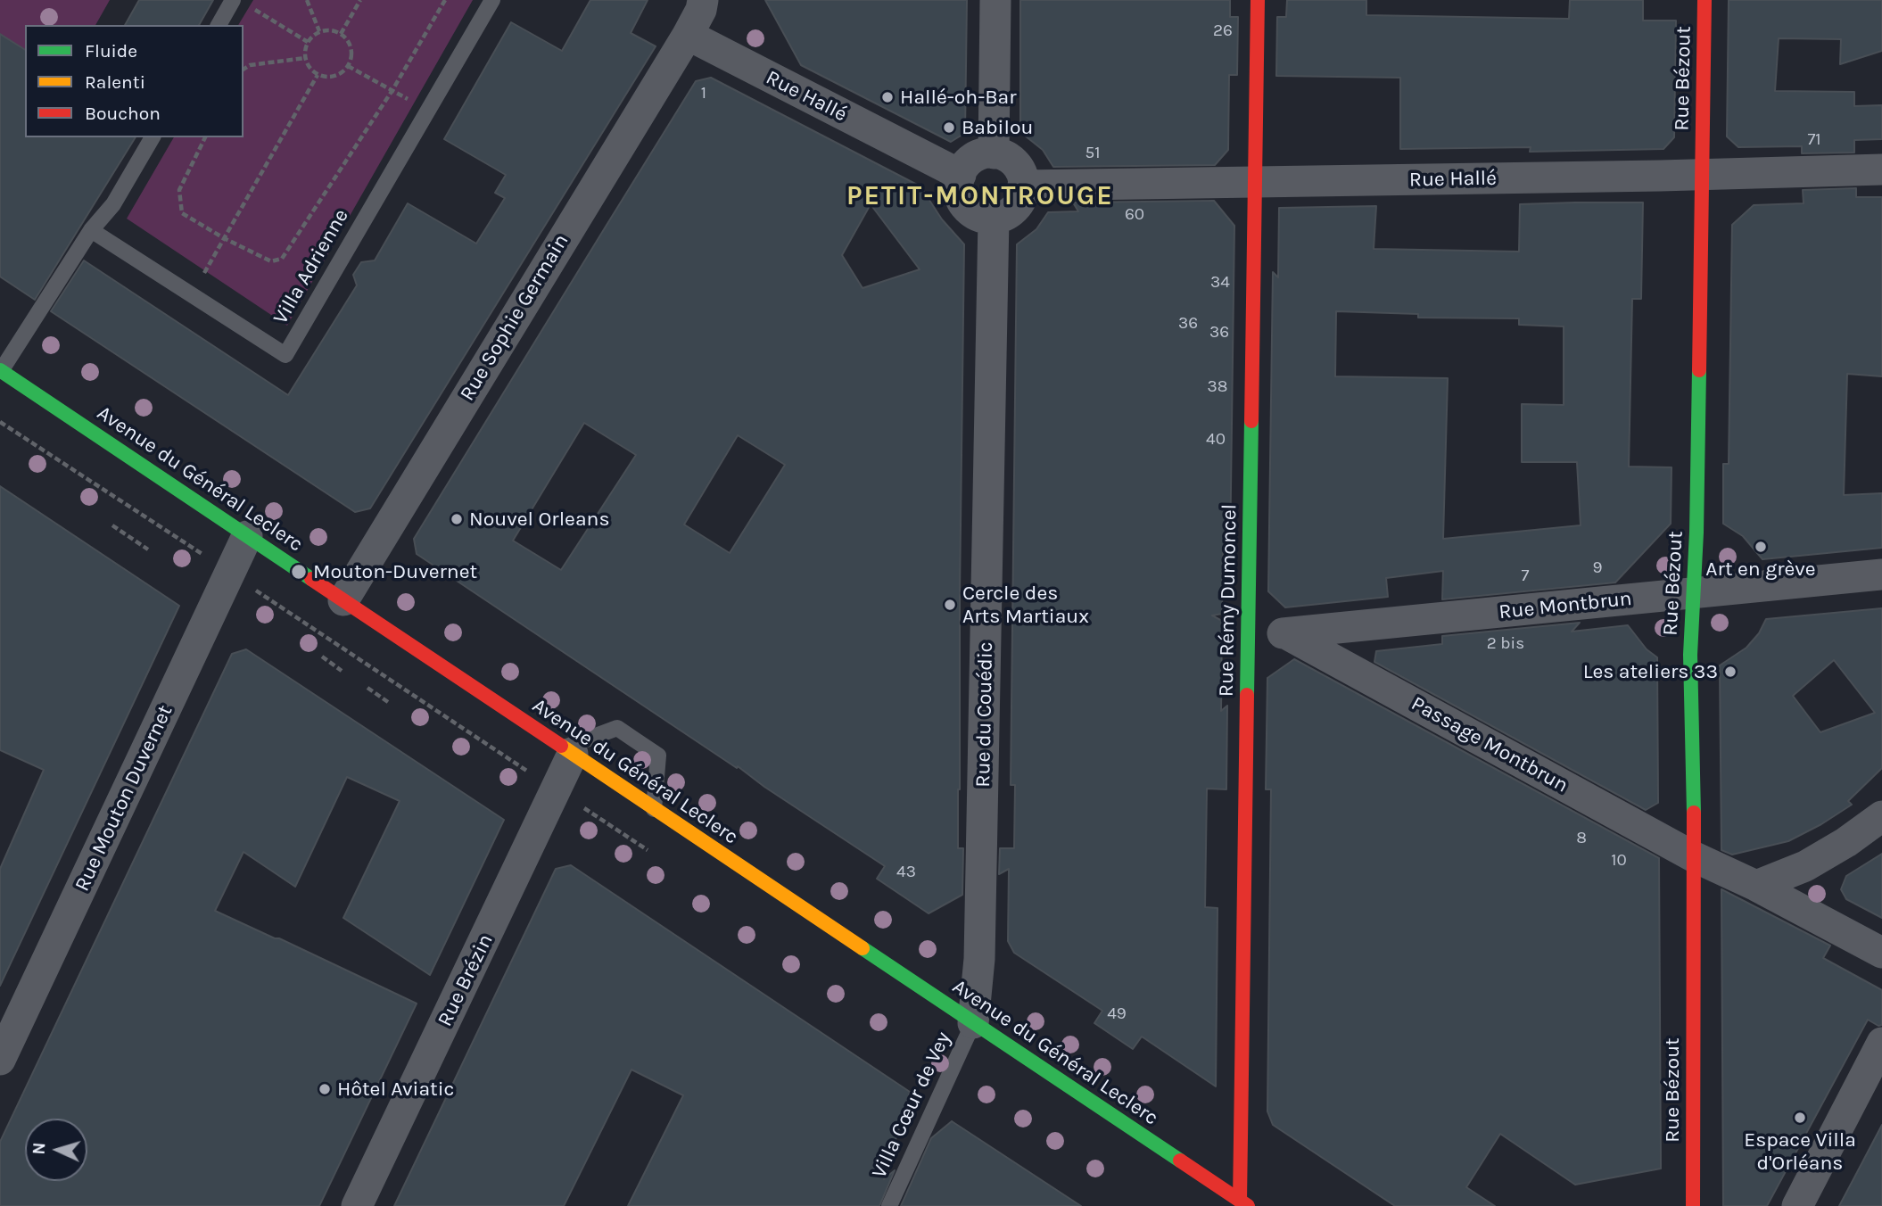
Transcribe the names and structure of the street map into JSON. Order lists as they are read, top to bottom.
{
  "streets": {
    "street": [
      "Rue Bézout",
      "Rue Hallé",
      "Rue Sophie Germain",
      "Avenue du Général Leclerc",
      "Rue Rémy Dumoncel",
      "Rue Montbrun",
      "Rue du Couédic",
      "Passage Montbrun",
      "Rue Mouton Duvernet",
      "Rue Brézin"
    ],
    "lane": ["Villa Adrienne", "Villa Cœur de Vey"]
  },
  "crossings": [
    ["Rue Bézout", "Rue Hallé"],
    ["Rue Bézout", "Rue Montbrun"],
    ["Rue Bézout", "Passage Montbrun"],
    ["Rue Hallé", "Rue Sophie Germain"],
    ["Rue Hallé", "Rue Rémy Dumoncel"],
    ["Rue Hallé", "Rue du Couédic"],
    ["Rue Sophie Germain", "Avenue du Général Leclerc"],
    ["Avenue du Général Leclerc", "Rue Rémy Dumoncel"],
    ["Avenue du Général Leclerc", "Rue du Couédic"],
    ["Avenue du Général Leclerc", "Rue Mouton Duvernet"],
    ["Avenue du Général Leclerc", "Rue Brézin"],
    ["Avenue du Général Leclerc", "Villa Cœur de Vey"],
    ["Rue Rémy Dumoncel", "Rue Montbrun"],
    ["Rue Montbrun", "Passage Montbrun"],
    ["Rue du Couédic", "Villa Cœur de Vey"]
  ],
  "districts": ["PETIT-MONTROUGE"],
  "places": [
    "Hallé-oh-Bar",
    "Babilou",
    "Nouvel Orleans",
    "Art en grève",
    "Mouton-Duvernet",
    "Cercle des Arts Martiaux",
    "Les ateliers 33",
    "Hôtel Aviatic",
    "Espace Villa d'Orléans"
  ],
  "house_numbers": [
    "26",
    "1",
    "71",
    "51",
    "60",
    "34",
    "36",
    "36",
    "38",
    "40",
    "9",
    "7",
    "2 bis",
    "8",
    "10",
    "43",
    "49"
  ],
  "legend": ["Fluide", "Ralenti", "Bouchon"],
  "north": "left"
}
